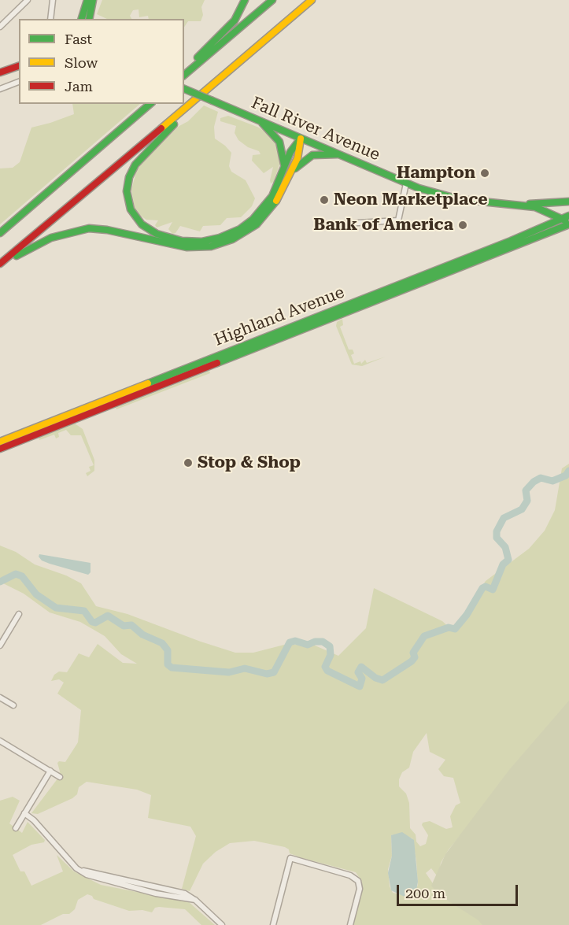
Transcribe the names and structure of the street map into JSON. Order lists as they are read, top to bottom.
{
  "streets": {
    "main road": ["Fall River Avenue", "Highland Avenue"]
  },
  "crossings": [
    ["Fall River Avenue", "Highland Avenue"]
  ],
  "places": [
    "Hampton",
    "Neon Marketplace",
    "Bank of America",
    "Stop & Shop"
  ],
  "legend": ["Fast", "Slow", "Jam"],
  "scale_bar": "200 m"
}
